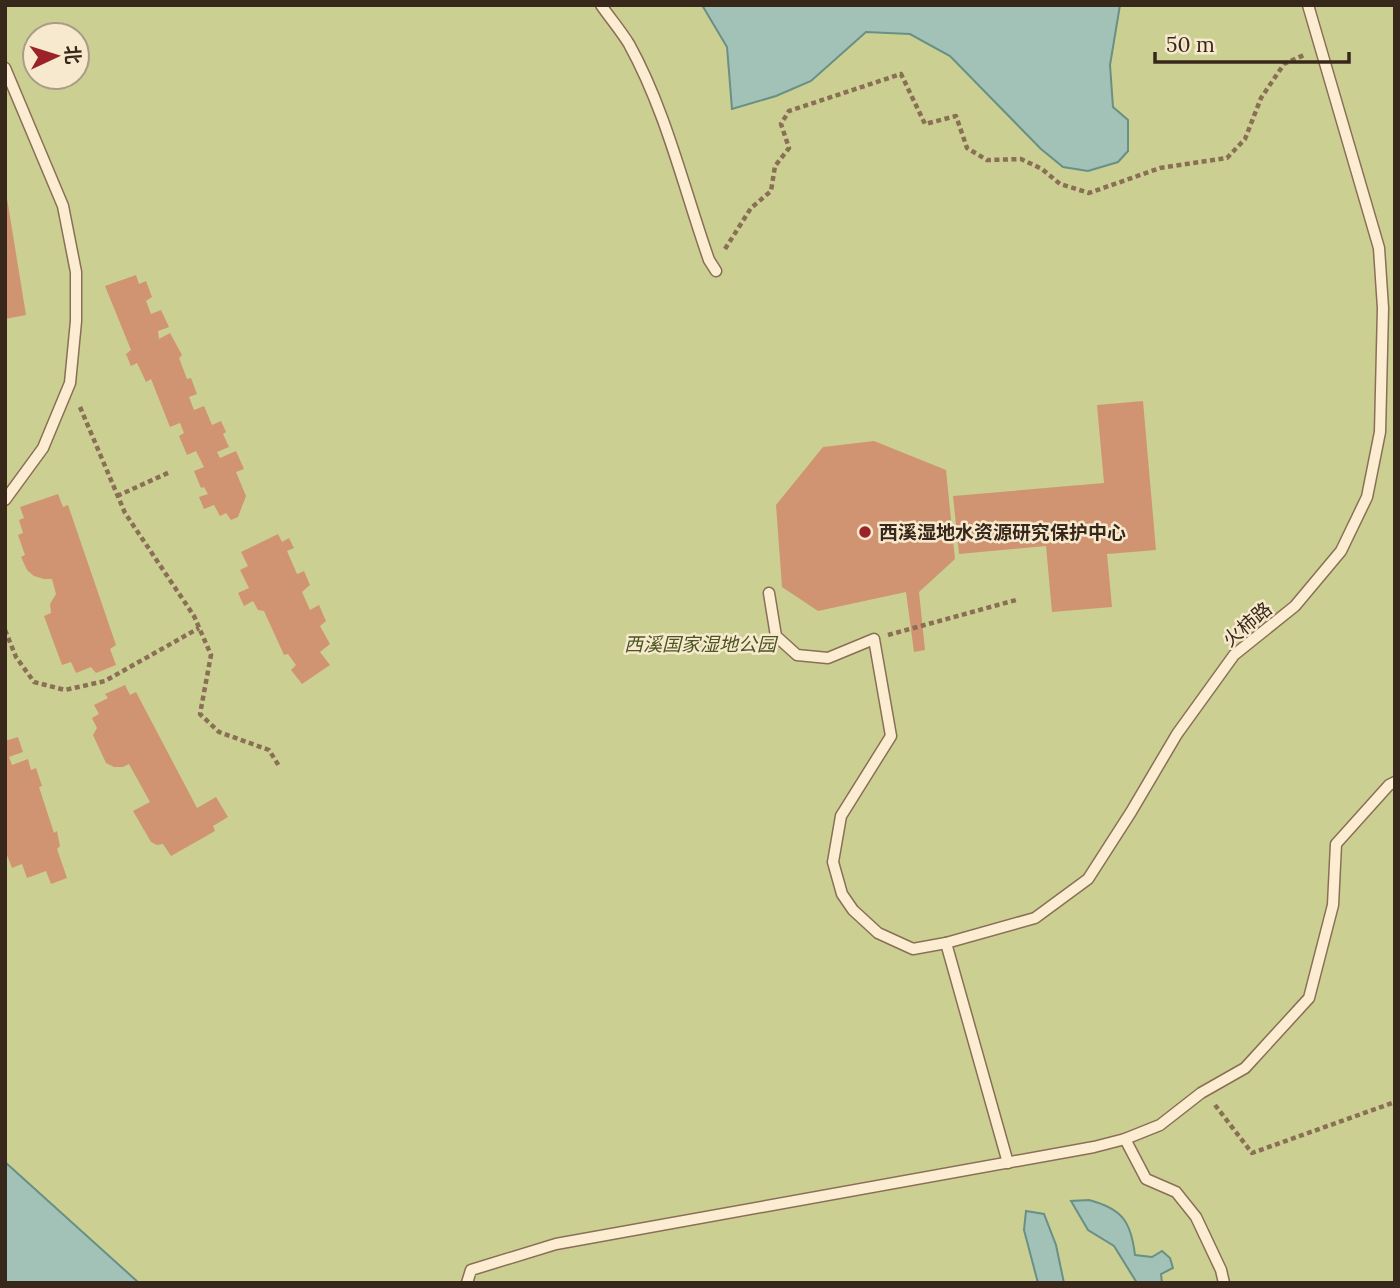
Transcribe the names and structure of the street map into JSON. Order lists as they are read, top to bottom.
{
  "streets": {
    "lane": ["火柿路"]
  },
  "parks": ["西溪国家湿地公园"],
  "places": ["西溪湿地水资源研究保护中心"],
  "scale_bar": "50 m",
  "north": "right"
}
